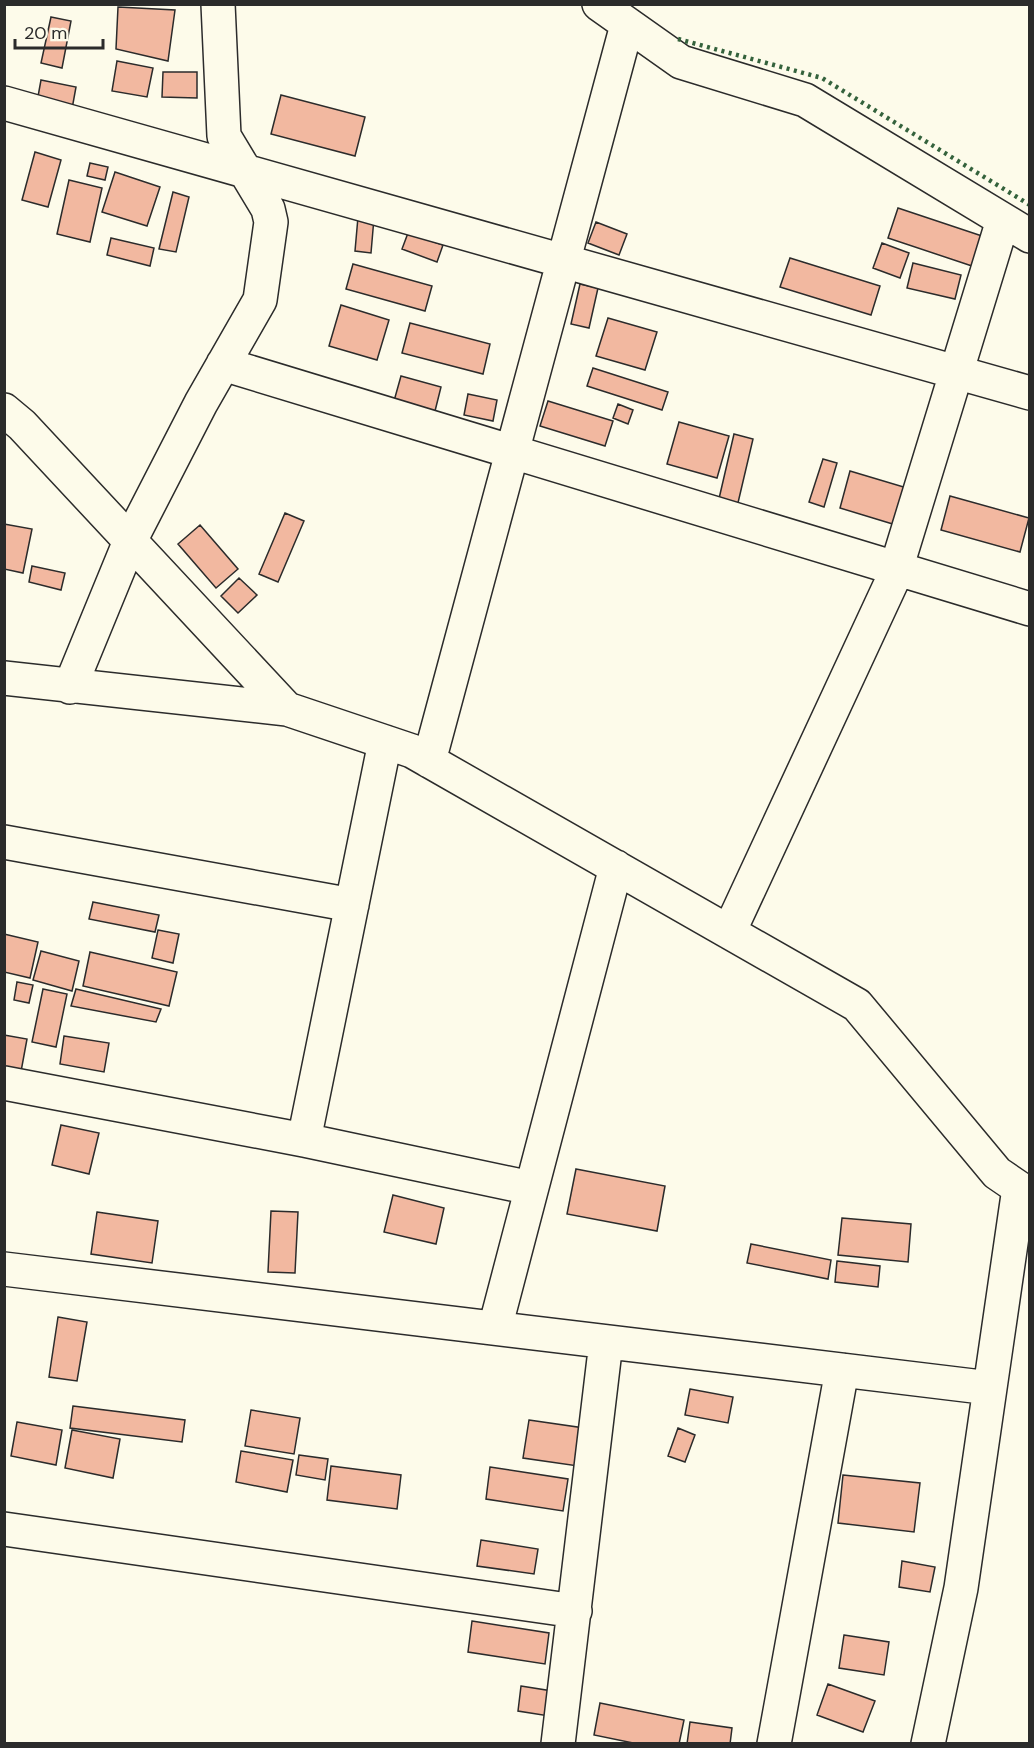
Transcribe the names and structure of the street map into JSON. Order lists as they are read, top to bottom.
{
  "scale_bar": "20 m"
}
